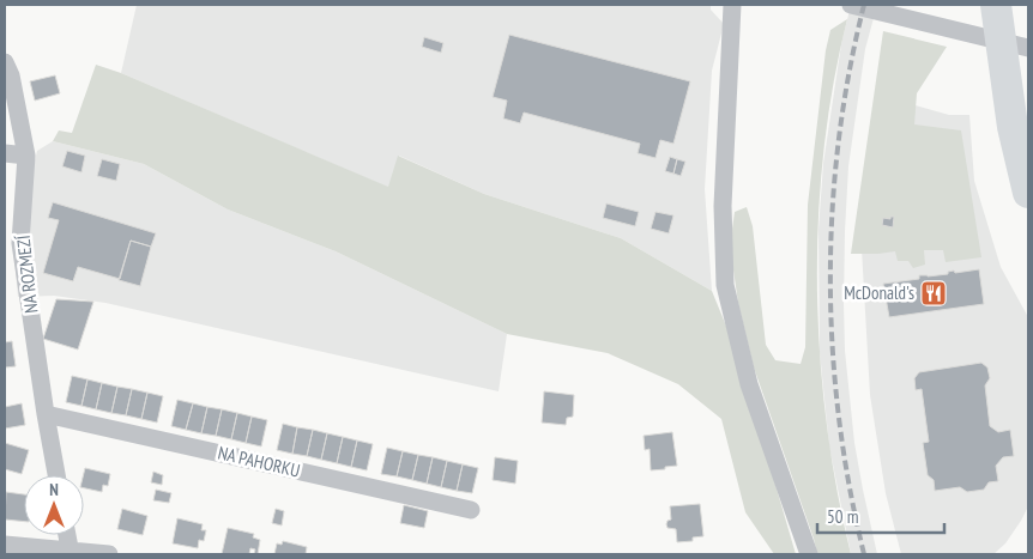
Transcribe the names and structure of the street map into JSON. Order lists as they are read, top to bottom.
{
  "streets": {
    "street": ["NA ROZMEZÍ", "NA PAHORKU"]
  },
  "crossings": [
    ["NA ROZMEZÍ", "NA PAHORKU"]
  ],
  "places": {
    "restaurant": ["McDonald's"]
  },
  "scale_bar": "50 m",
  "north": "top"
}
